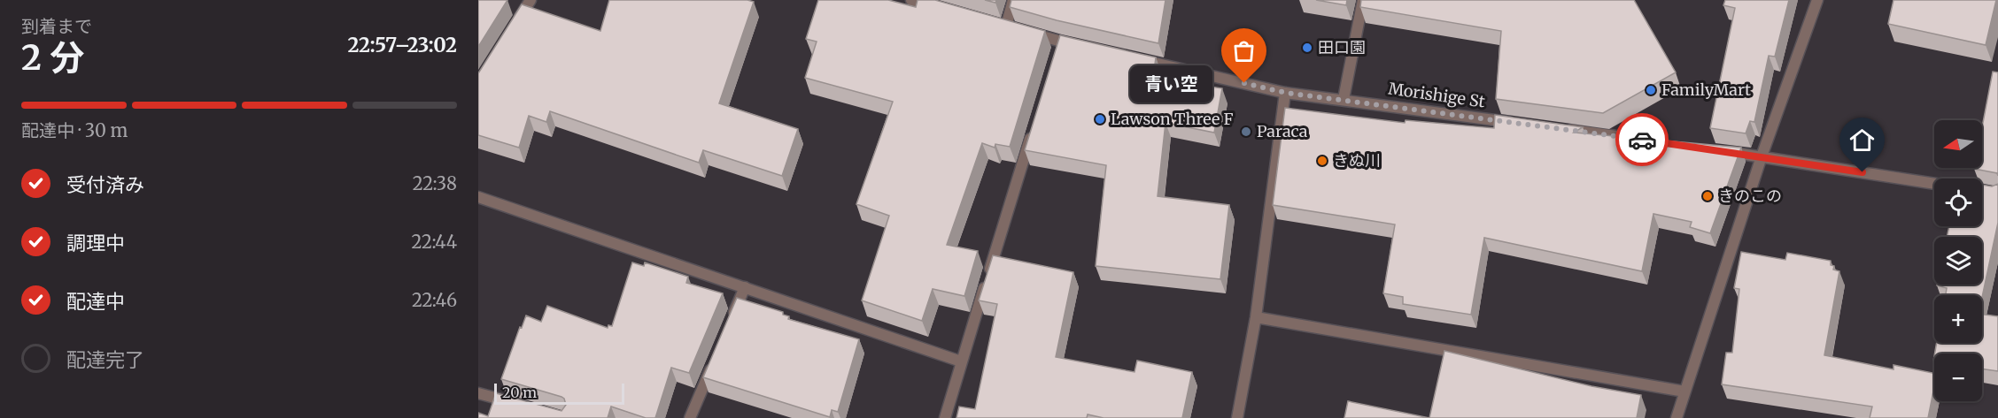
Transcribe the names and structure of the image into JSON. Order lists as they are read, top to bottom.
{
  "streets": {
    "street": ["Morishige St"]
  },
  "places": [
    "田口園",
    "青い空",
    "FamilyMart",
    "Lawson Three F",
    "Paraca",
    "きぬ川",
    "きのこの"
  ],
  "scale_bar": "20 m",
  "north": "left",
  "page": {
    "heading": ["2 分", "到着まで", "22:57–23:02"],
    "bubble": "青い空",
    "bar": "配達中 · 30 m",
    "map_buttons": ["+", "−"],
    "list": [
      ["受付済み", "22:38"],
      ["調理中", "22:44"],
      ["配達中", "22:46"],
      "配達完了"
    ],
    "scale": "20 m"
  }
}
